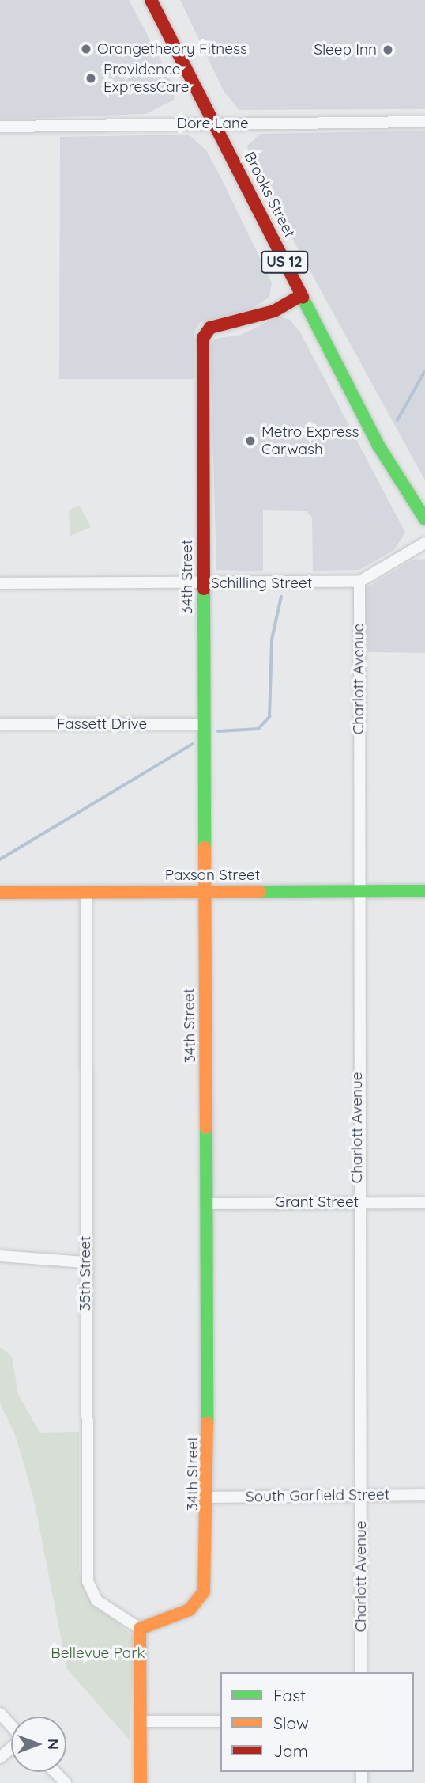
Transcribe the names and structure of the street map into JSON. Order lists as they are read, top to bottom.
{
  "streets": {
    "main road": [
      "Brooks Street",
      "US 12",
      "34th Street",
      "Paxson Street"
    ],
    "street": [
      "Dore Lane",
      "Schilling Street",
      "Charlott Avenue",
      "Fassett Drive",
      "Grant Street",
      "35th Street",
      "South Garfield Street"
    ]
  },
  "crossings": [
    ["Dore Lane", "Brooks Street"],
    ["Brooks Street", "34th Street"],
    ["34th Street", "Schilling Street"],
    ["34th Street", "Fassett Drive"],
    ["34th Street", "Paxson Street"],
    ["34th Street", "Grant Street"],
    ["34th Street", "35th Street"],
    ["34th Street", "South Garfield Street"],
    ["Schilling Street", "Charlott Avenue"],
    ["Charlott Avenue", "Paxson Street"],
    ["Charlott Avenue", "Grant Street"],
    ["Charlott Avenue", "South Garfield Street"],
    ["Paxson Street", "35th Street"]
  ],
  "parks": ["Bellevue Park"],
  "places": [
    "Orangetheory Fitness",
    "Sleep Inn",
    "Providence ExpressCare",
    "Metro Express Carwash"
  ],
  "legend": ["Fast", "Slow", "Jam"],
  "north": "right"
}
